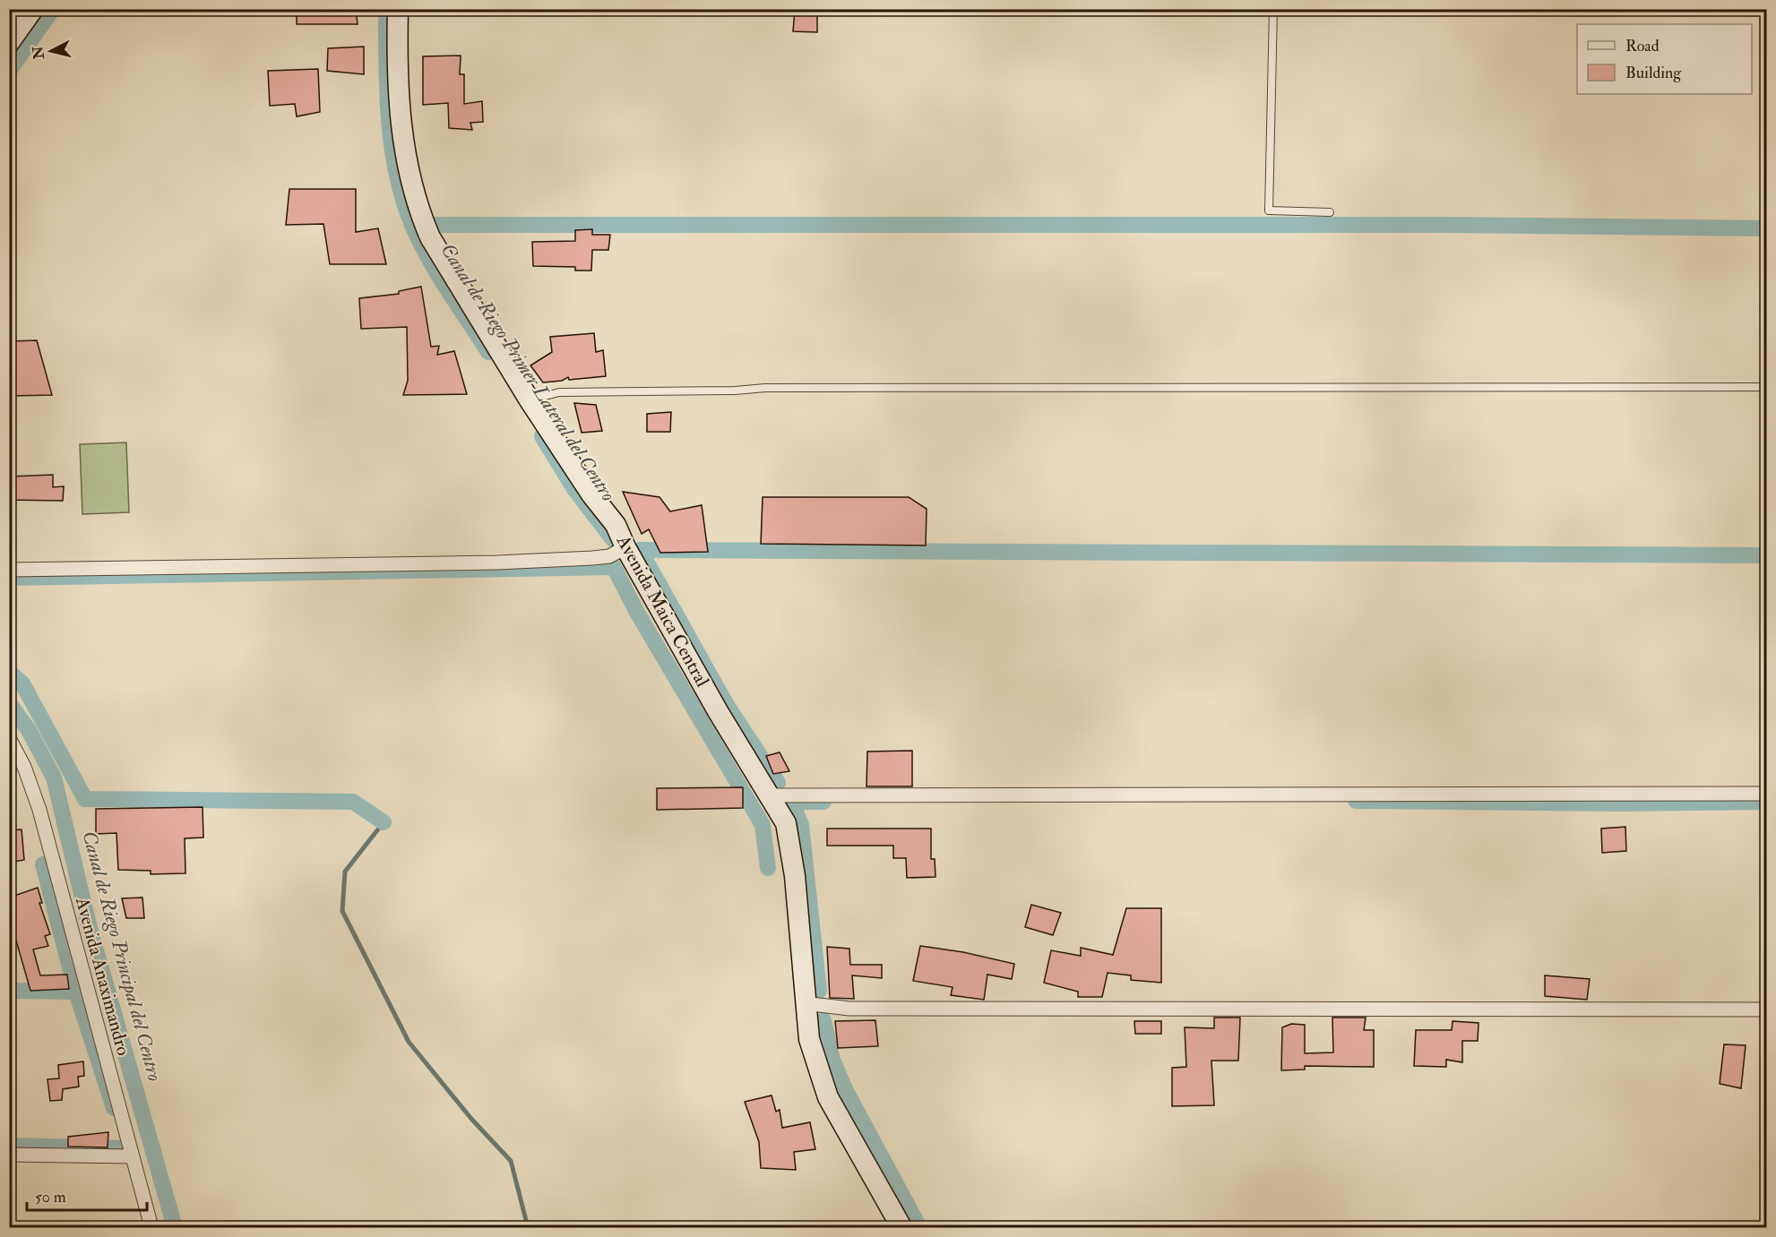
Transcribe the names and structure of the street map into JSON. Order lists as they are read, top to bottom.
{
  "streets": {
    "street": ["Avenida Maica Central", "Avenida Anaximandro"]
  },
  "water": ["Canal de Riego Primer Lateral del Centro", "Canal de Riego Principal del Centro"],
  "legend": ["Road", "Building"],
  "scale_bar": "50 m",
  "north": "left"
}
